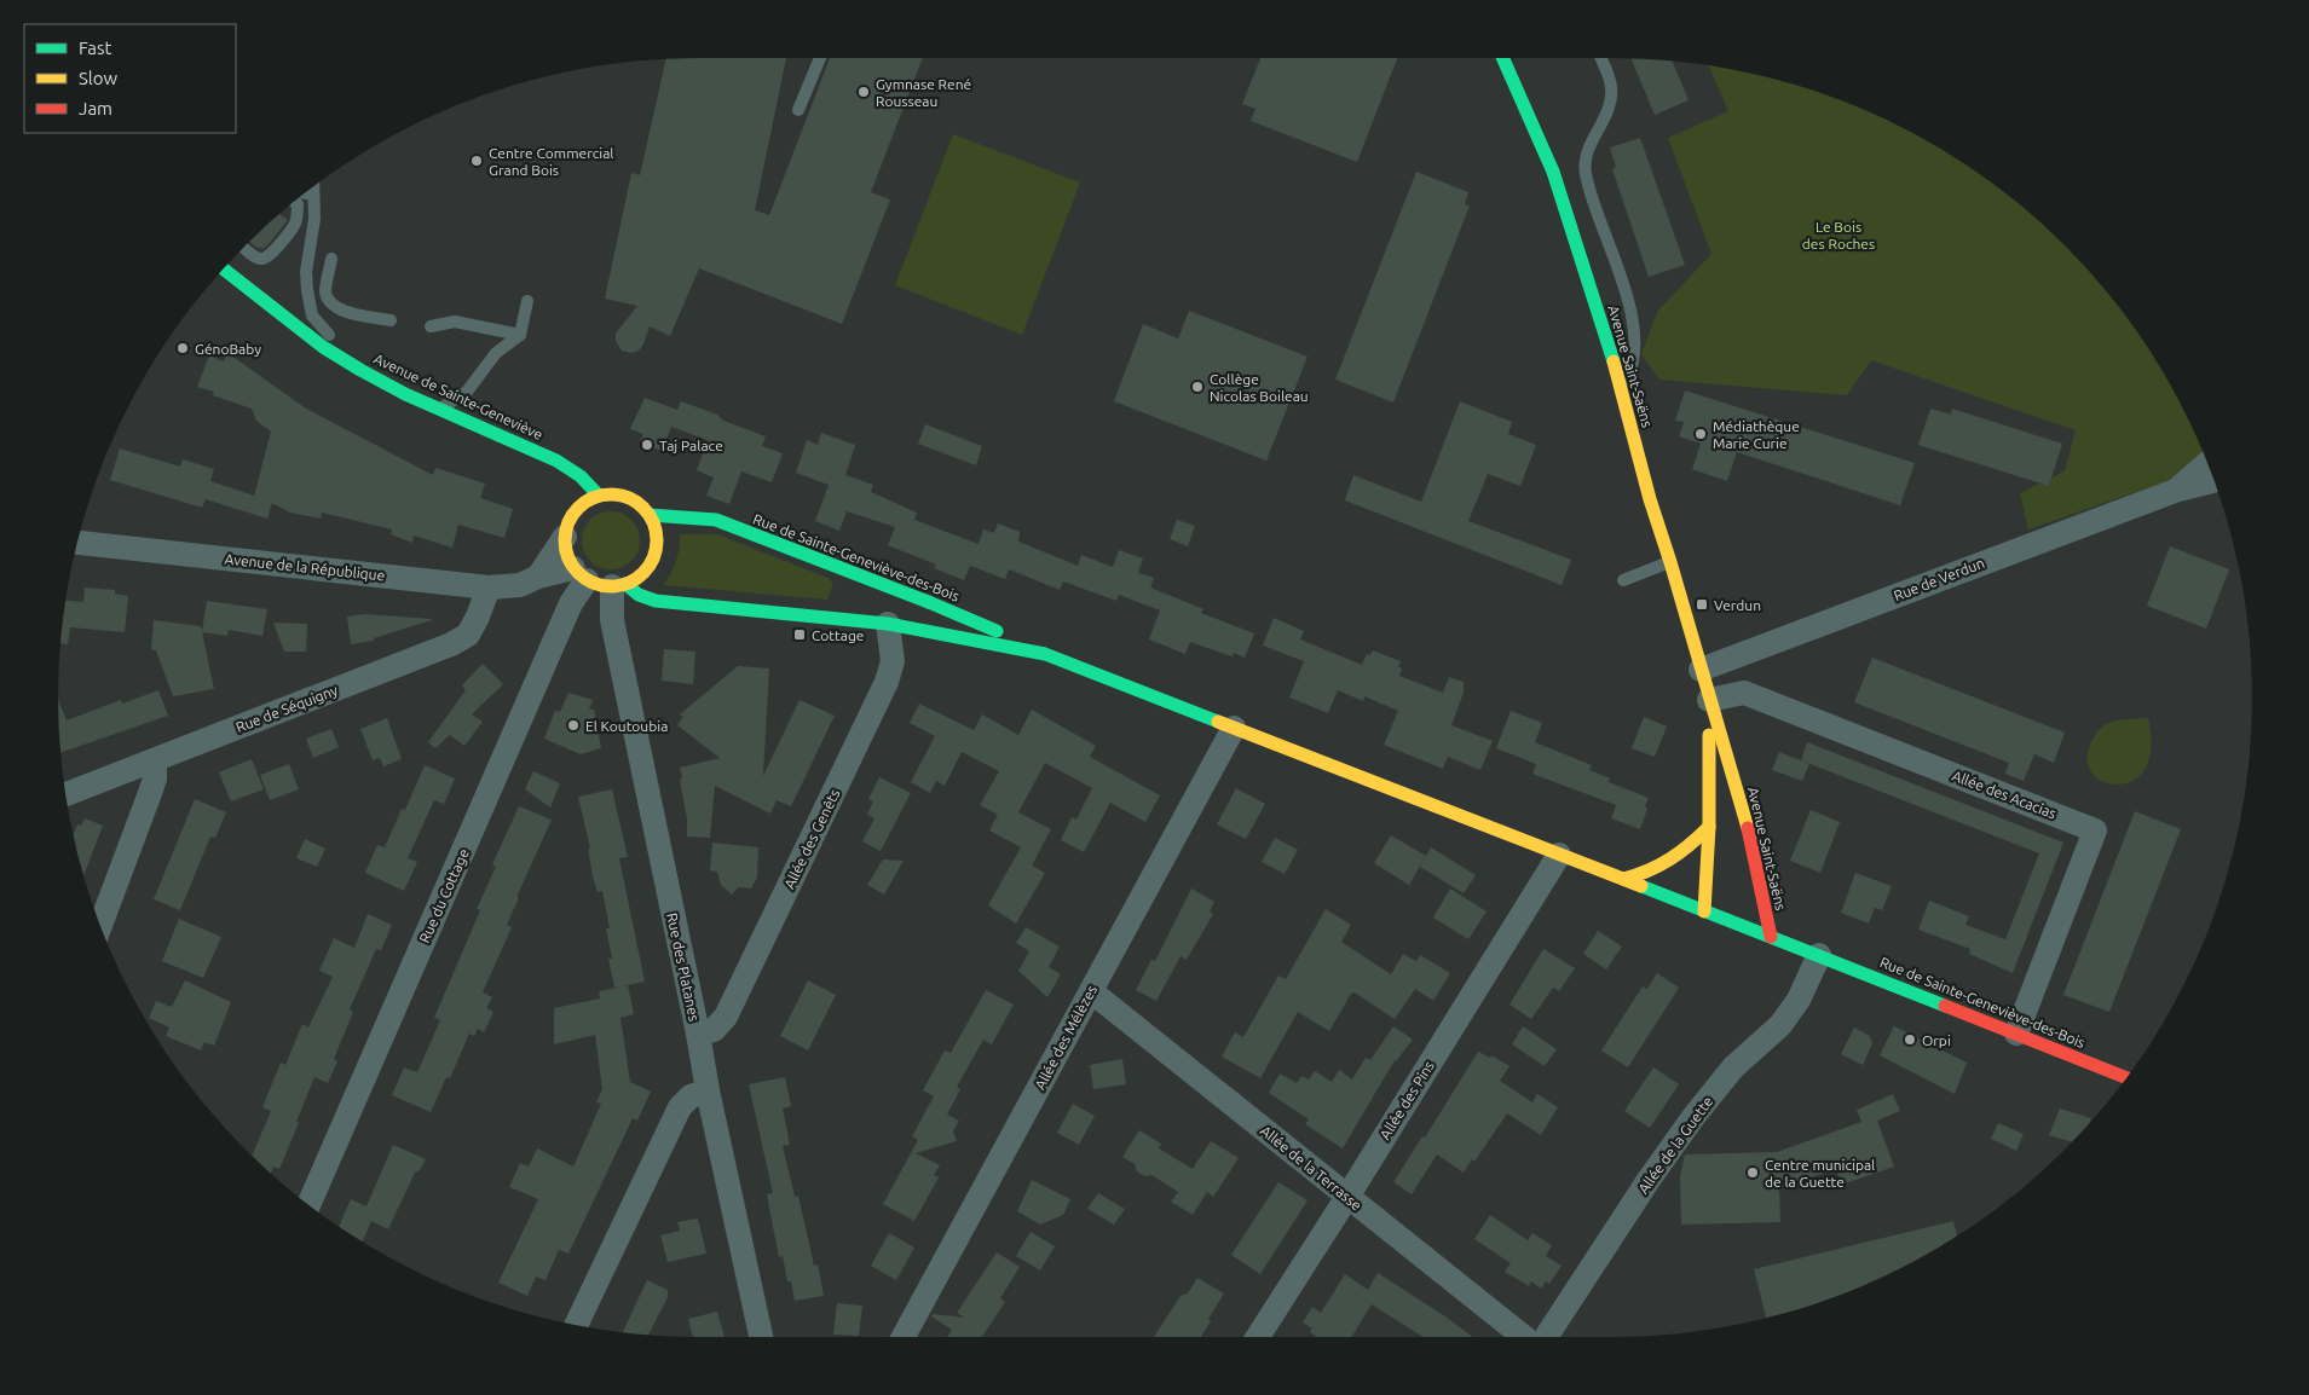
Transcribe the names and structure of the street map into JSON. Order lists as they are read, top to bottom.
{
  "streets": {
    "main road": ["Avenue Saint-Saëns", "Avenue de Sainte-Geneviève", "Rue de Sainte-Geneviève-des-Bois"],
    "street": [
      "Avenue de la République",
      "Rue de Verdun",
      "Rue de Séquigny",
      "Allée des Acacias",
      "Allée des Genêts",
      "Rue du Cottage",
      "Rue des Platanes",
      "Allée des Mélèzes",
      "Allée des Pins",
      "Allée de la Guette",
      "Allée de la Terrasse"
    ]
  },
  "crossings": [
    ["Avenue Saint-Saëns", "Rue de Sainte-Geneviève-des-Bois"],
    ["Avenue Saint-Saëns", "Rue de Verdun"],
    ["Avenue Saint-Saëns", "Allée des Acacias"],
    ["Avenue de Sainte-Geneviève", "Rue de Sainte-Geneviève-des-Bois"],
    ["Avenue de Sainte-Geneviève", "Avenue de la République"],
    ["Avenue de Sainte-Geneviève", "Rue du Cottage"],
    ["Avenue de Sainte-Geneviève", "Rue des Platanes"],
    ["Rue de Sainte-Geneviève-des-Bois", "Avenue de la République"],
    ["Rue de Sainte-Geneviève-des-Bois", "Allée des Acacias"],
    ["Rue de Sainte-Geneviève-des-Bois", "Rue du Cottage"],
    ["Rue de Sainte-Geneviève-des-Bois", "Rue des Platanes"],
    ["Rue de Sainte-Geneviève-des-Bois", "Allée des Mélèzes"],
    ["Rue de Sainte-Geneviève-des-Bois", "Allée des Pins"],
    ["Rue de Sainte-Geneviève-des-Bois", "Allée de la Guette"],
    ["Avenue de la République", "Rue de Séquigny"],
    ["Avenue de la République", "Rue du Cottage"],
    ["Avenue de la République", "Rue des Platanes"],
    ["Allée des Genêts", "Rue des Platanes"],
    ["Rue du Cottage", "Rue des Platanes"],
    ["Allée des Mélèzes", "Allée de la Terrasse"],
    ["Allée des Pins", "Allée de la Terrasse"]
  ],
  "parks": ["Le Bois des Roches"],
  "places": {
    "other": [
      "Gymnase René Rousseau",
      "Centre Commercial Grand Bois",
      "GénoBaby",
      "Collège Nicolas Boileau",
      "Médiathèque Marie Curie",
      "Taj Palace",
      "El Koutoubia",
      "Orpi",
      "Centre municipal de la Guette"
    ],
    "transit": ["Verdun", "Cottage"]
  },
  "legend": ["Fast", "Slow", "Jam"]
}
